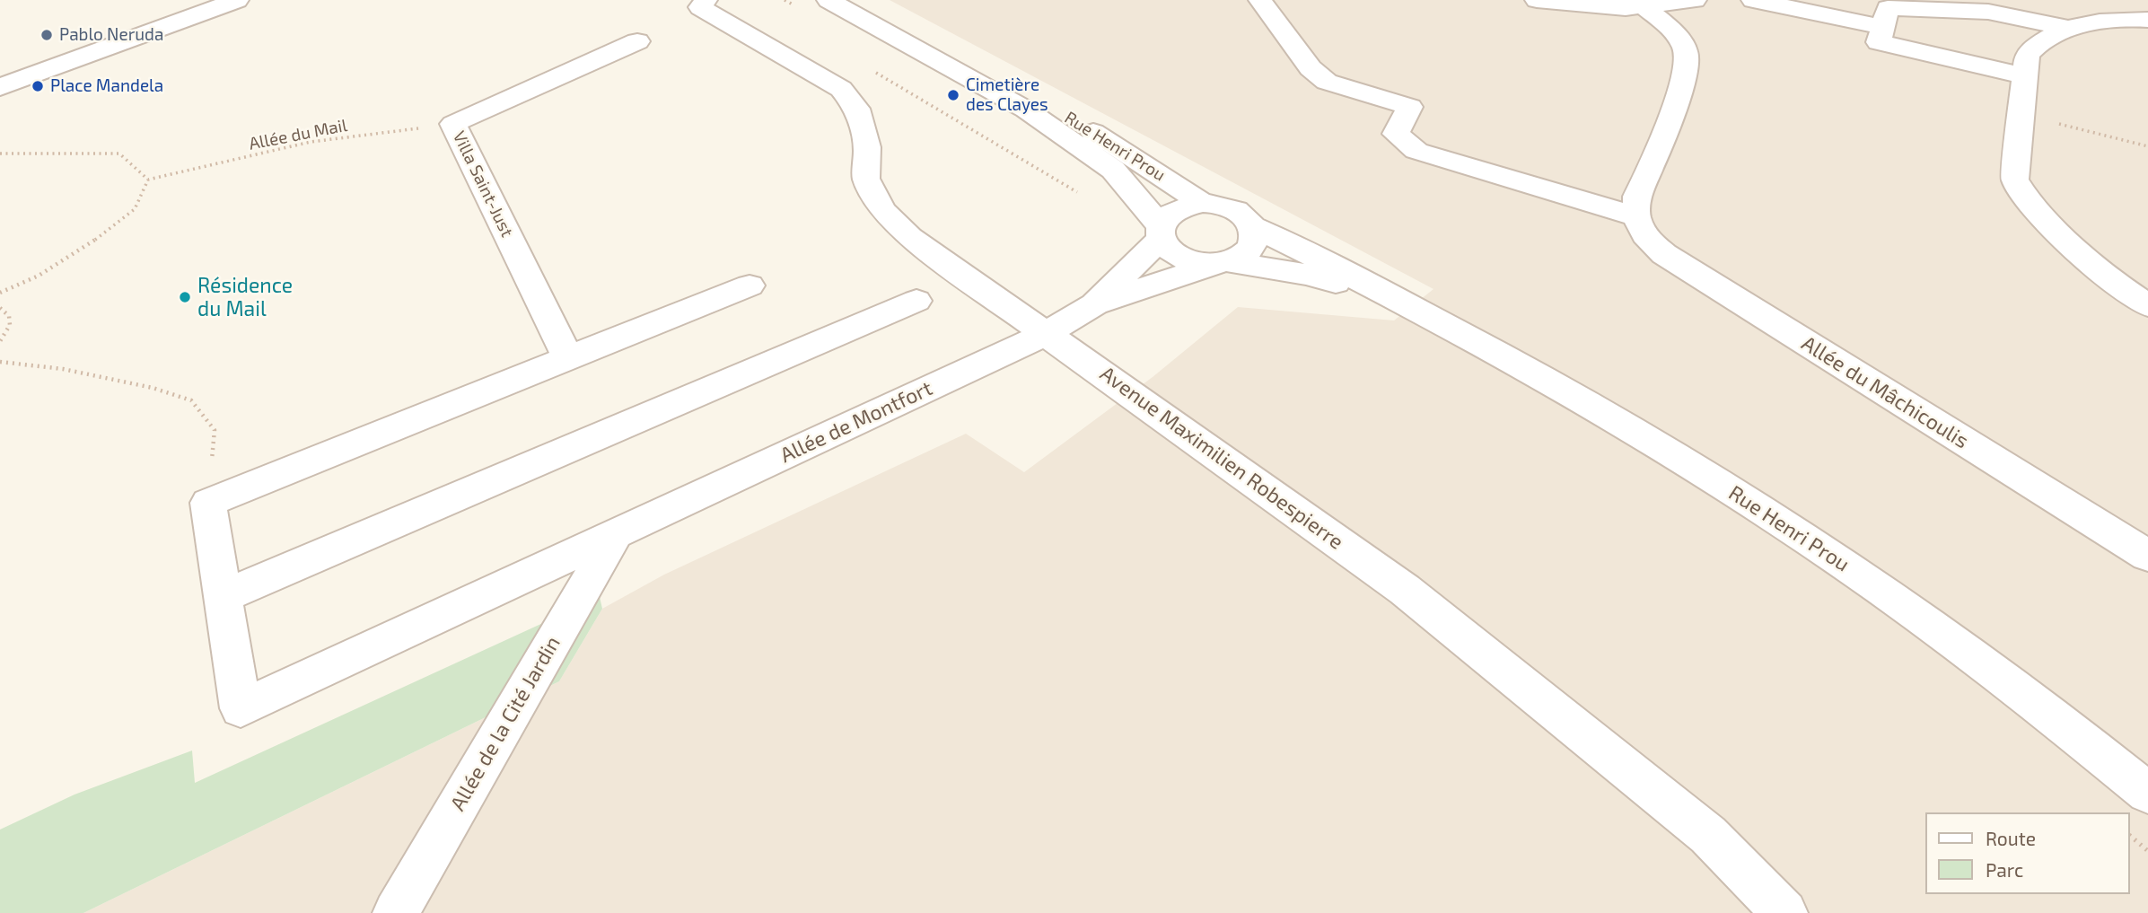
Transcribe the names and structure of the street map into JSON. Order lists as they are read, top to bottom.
{
  "streets": {
    "street": [
      "Rue Henri Prou",
      "Villa Saint-Just",
      "Allée du Mâchicoulis",
      "Allée de Montfort",
      "Avenue Maximilien Robespierre",
      "Allée de la Cité Jardin"
    ],
    "path": ["Allée du Mail"]
  },
  "crossings": [
    ["Allée du Mail", "Villa Saint-Just"],
    ["Rue Henri Prou", "Allée de Montfort"],
    ["Allée de Montfort", "Avenue Maximilien Robespierre"],
    ["Allée de Montfort", "Allée de la Cité Jardin"]
  ],
  "places": [
    "Pablo Neruda",
    "Place Mandela",
    "Cimetière des Clayes",
    "Résidence du Mail"
  ],
  "legend": ["Route", "Parc"]
}
